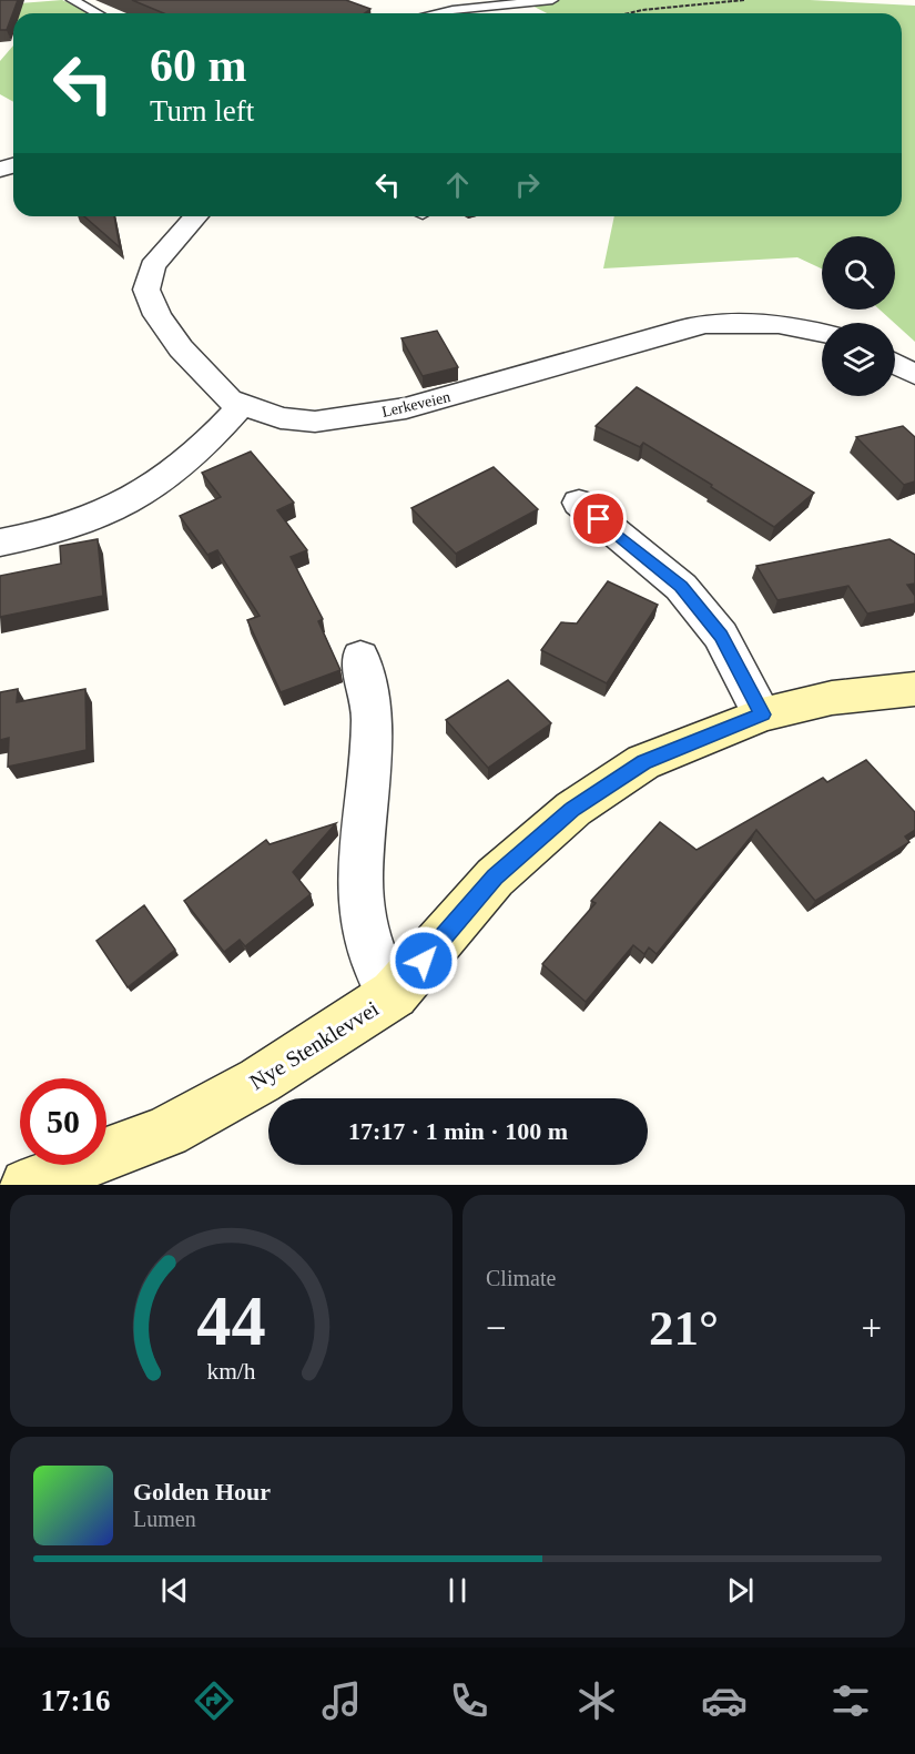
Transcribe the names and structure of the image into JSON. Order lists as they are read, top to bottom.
{
  "streets": {
    "main road": ["Nye Stenklevvei"],
    "street": ["Lerkeveien"]
  },
  "page": {
    "turn": ["60 m", "Turn left"],
    "limit": "50",
    "trip": "17:17 · 1 min · 100 m",
    "tile": "Climate",
    "heat": ["−", "21°", "+"],
    "song": ["Golden Hour", "Lumen"],
    "tabs": "17:16",
    "gauge": ["44", "km/h"]
  }
}
